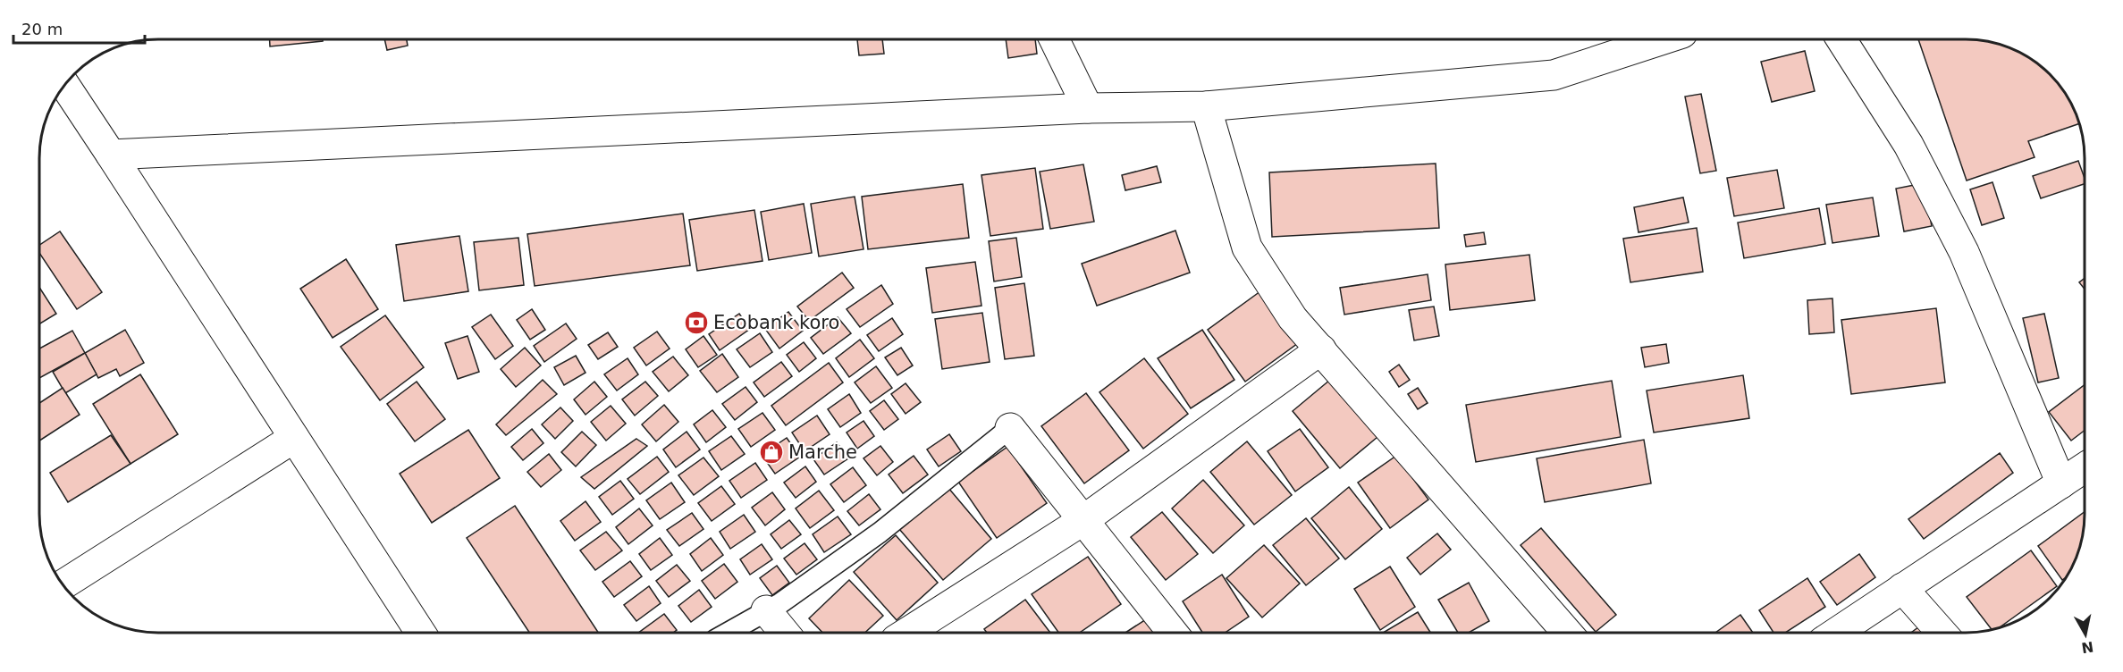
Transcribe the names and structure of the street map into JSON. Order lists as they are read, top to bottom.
{
  "places": {
    "bank": ["Ecobank koro"],
    "shop": ["Marche"]
  },
  "scale_bar": "20 m",
  "north": "bottom"
}
